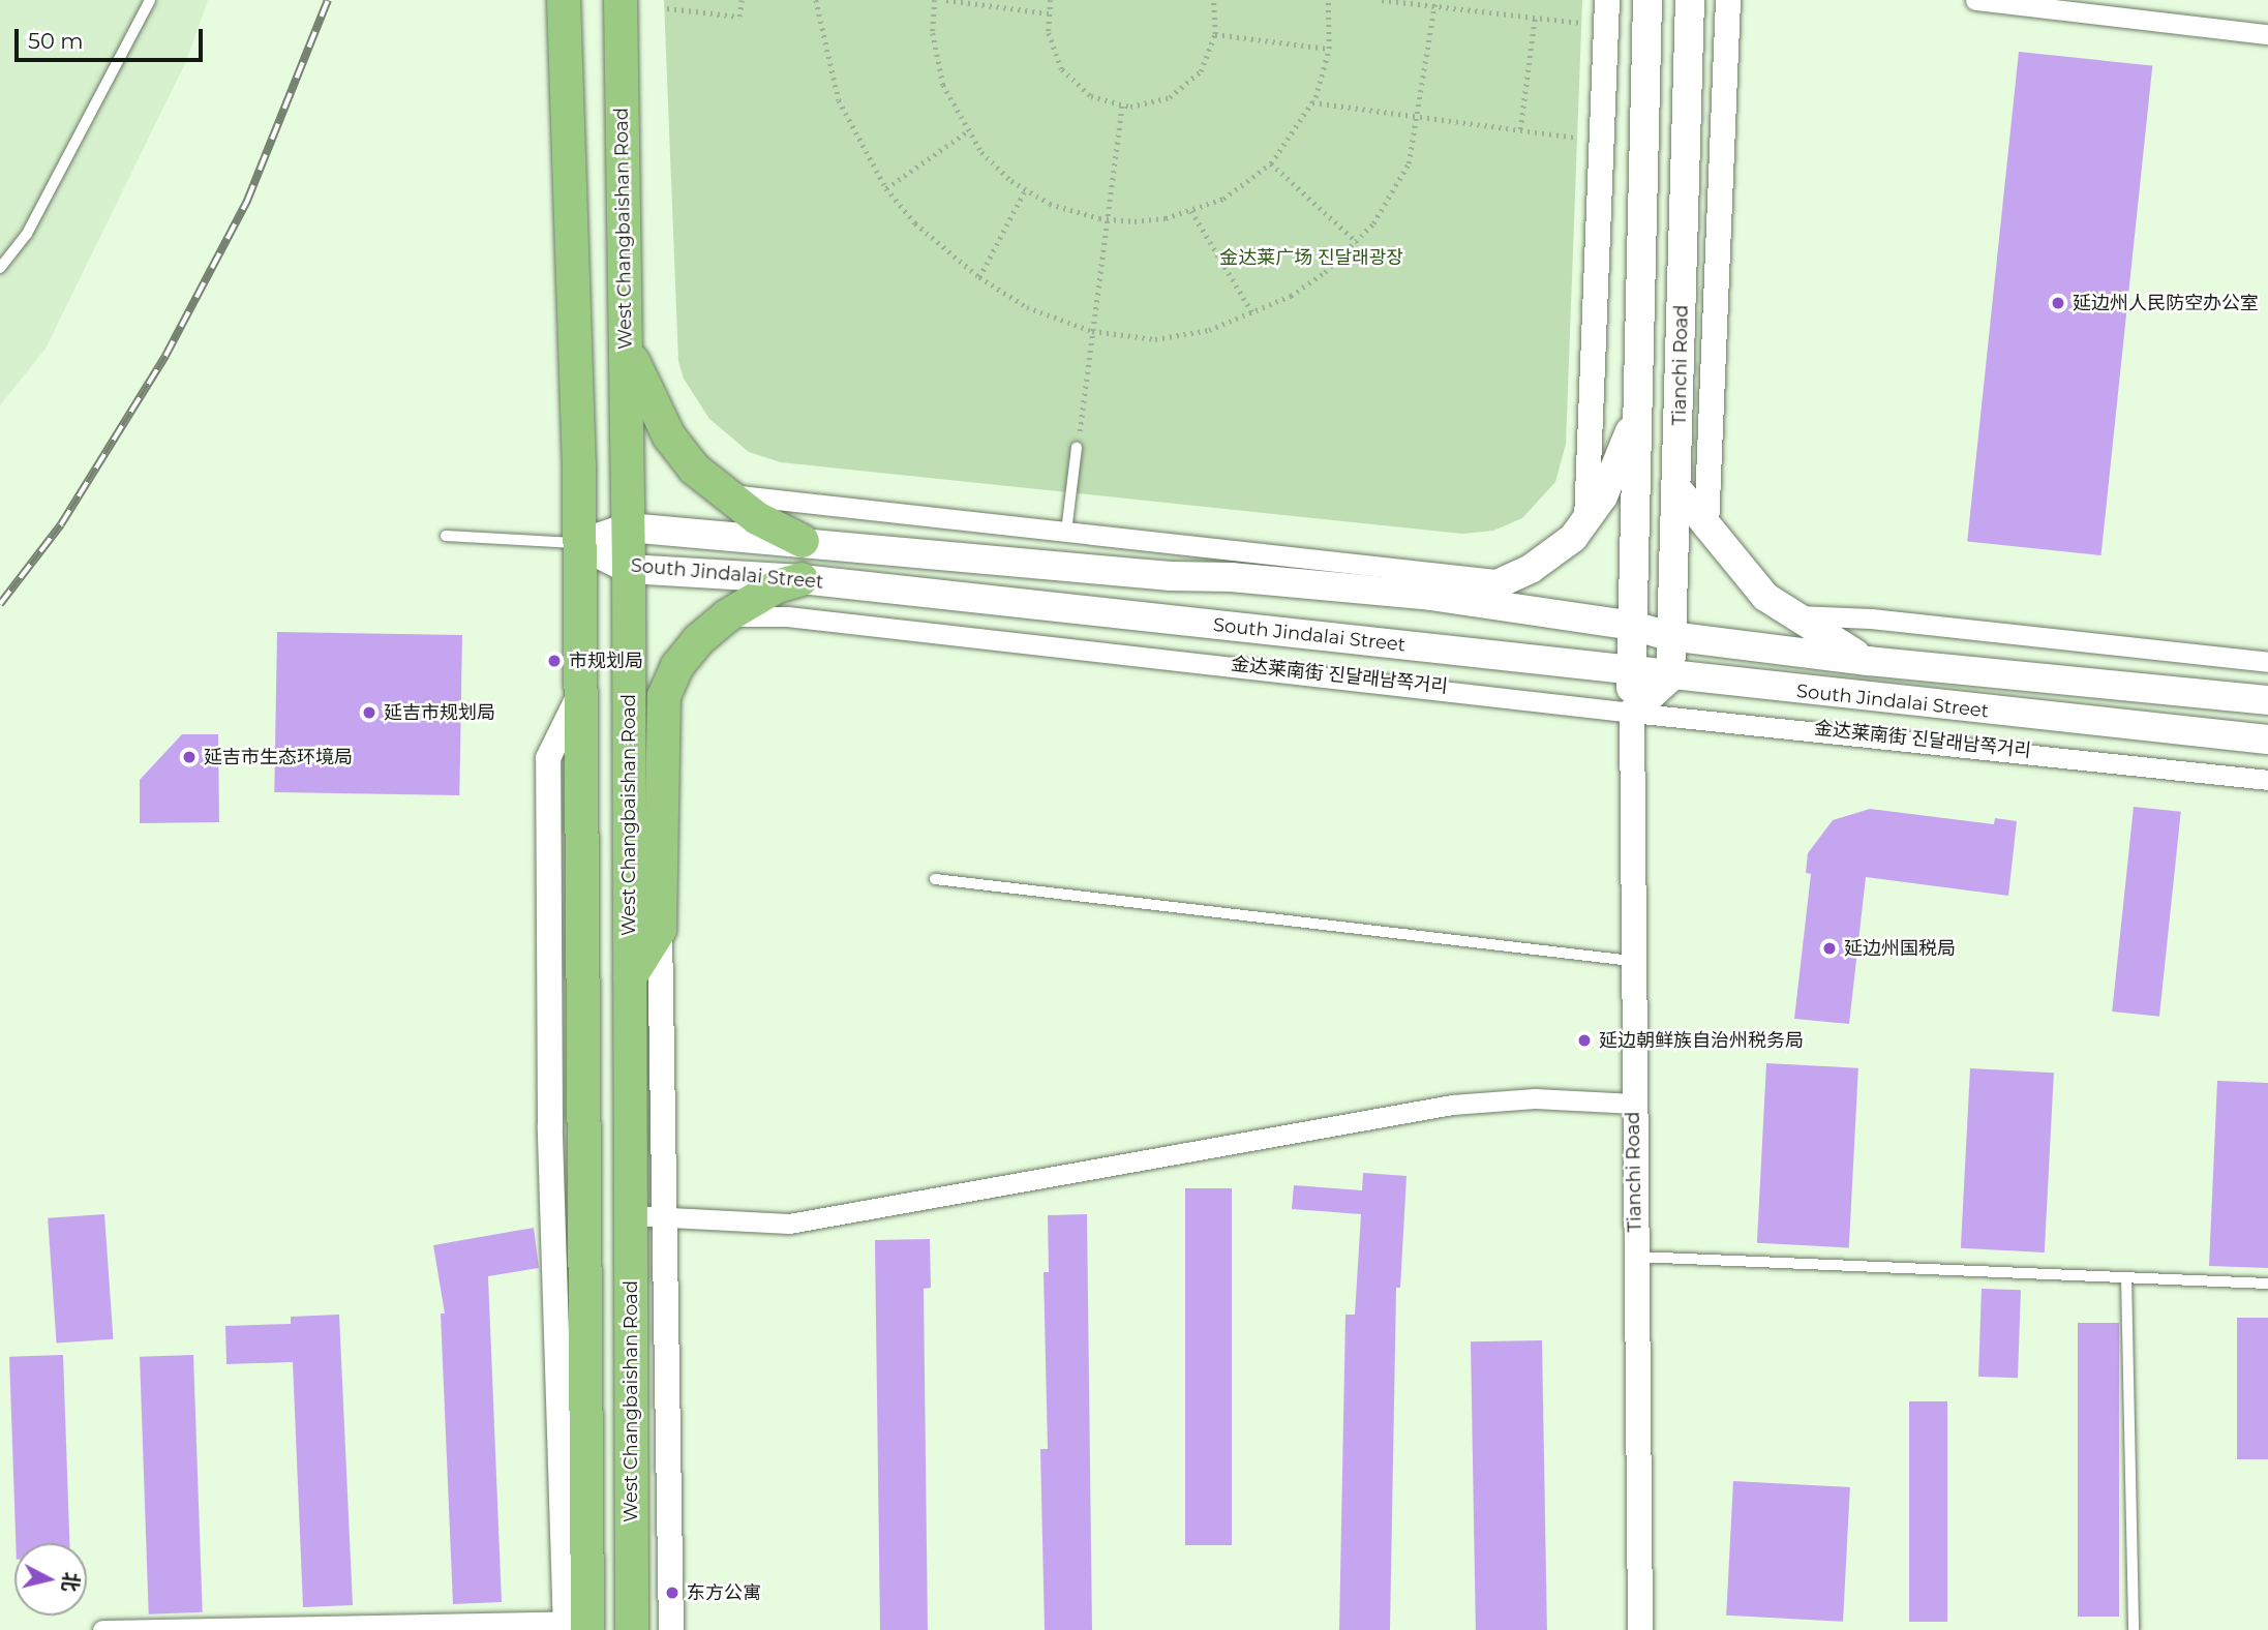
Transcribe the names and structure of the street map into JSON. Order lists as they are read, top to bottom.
{
  "streets": {
    "main road": ["West Changbaishan Road", "Tianchi Road", "South Jindalai Street"]
  },
  "crossings": [
    ["West Changbaishan Road", "South Jindalai Street"],
    ["Tianchi Road", "South Jindalai Street"]
  ],
  "parks": ["金达莱广场 진달래광장"],
  "places": [
    "延边州人民防空办公室",
    "市规划局",
    "延吉市规划局",
    "延吉市生态环境局",
    "延边州国税局",
    "延边朝鲜族自治州税务局",
    "东方公寓"
  ],
  "scale_bar": "50 m",
  "north": "right"
}
